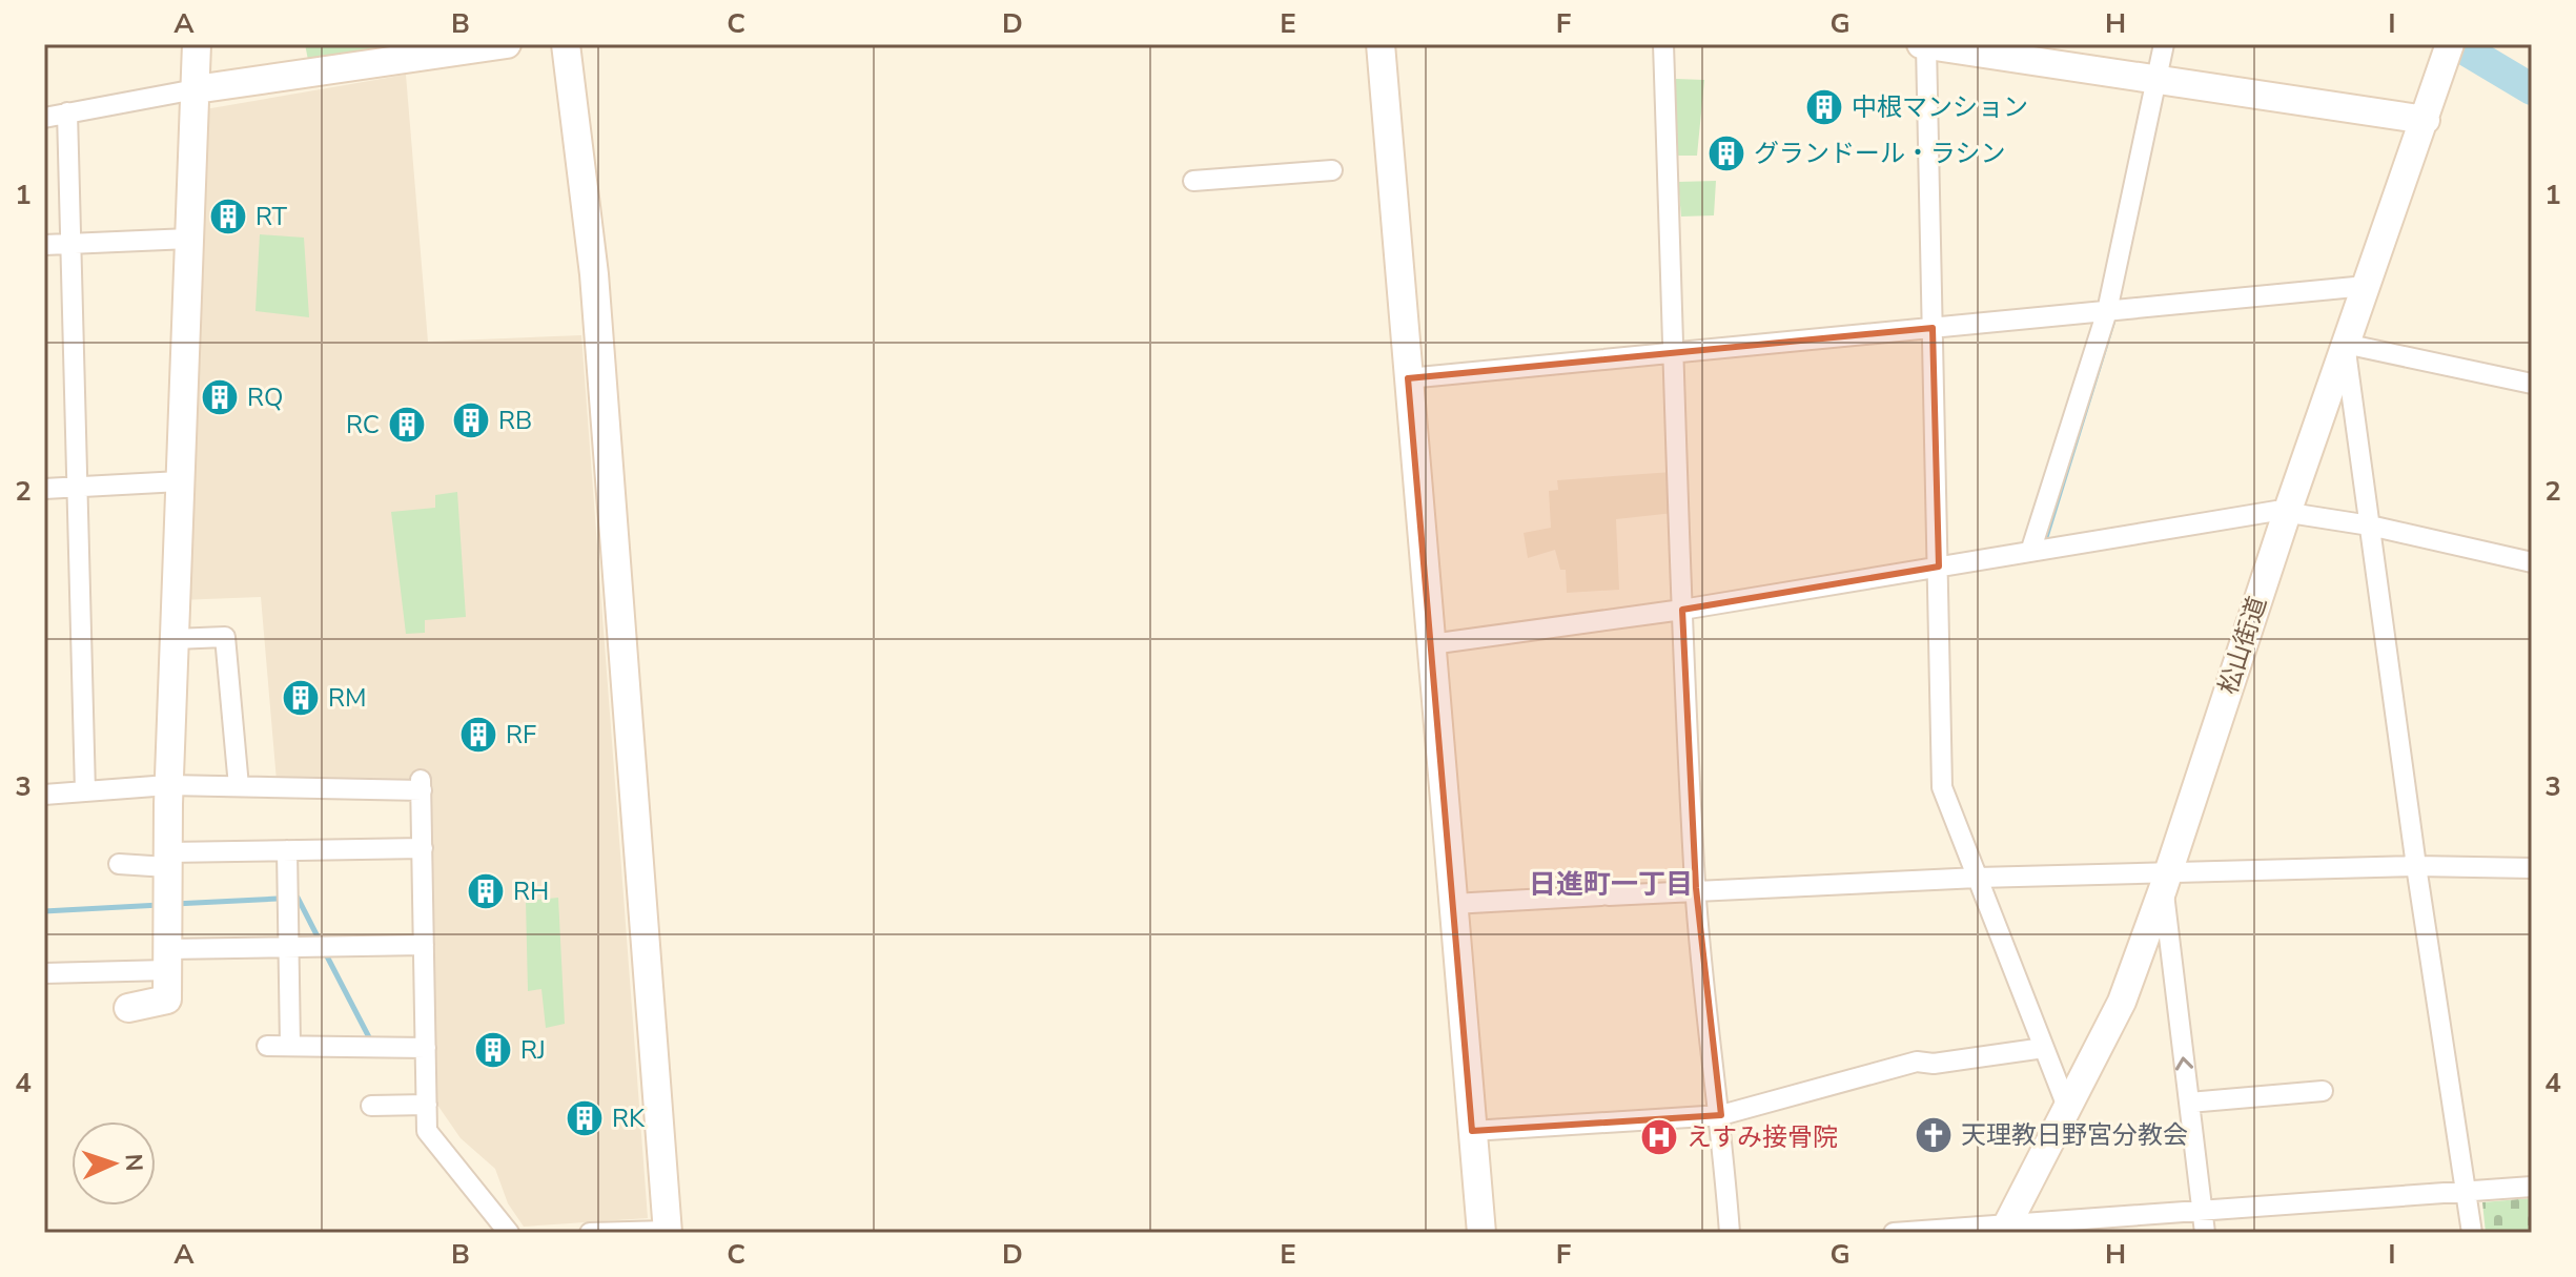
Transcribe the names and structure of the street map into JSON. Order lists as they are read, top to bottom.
{
  "streets": {
    "street": ["松山街道"]
  },
  "districts": ["日進町一丁目"],
  "places": {
    "building": [
      "中根マンション",
      "グランドール・ラシン",
      "RT",
      "RQ",
      "RB",
      "RC",
      "RM",
      "RF",
      "RH",
      "RJ",
      "RK"
    ],
    "church": ["天理教日野宮分教会"],
    "hospital": ["えすみ接骨院"]
  },
  "north": "right",
  "grid": {
    "columns": [
      "A",
      "B",
      "C",
      "D",
      "E",
      "F",
      "G",
      "H",
      "I"
    ],
    "rows": [
      "1",
      "2",
      "3",
      "4"
    ]
  }
}
